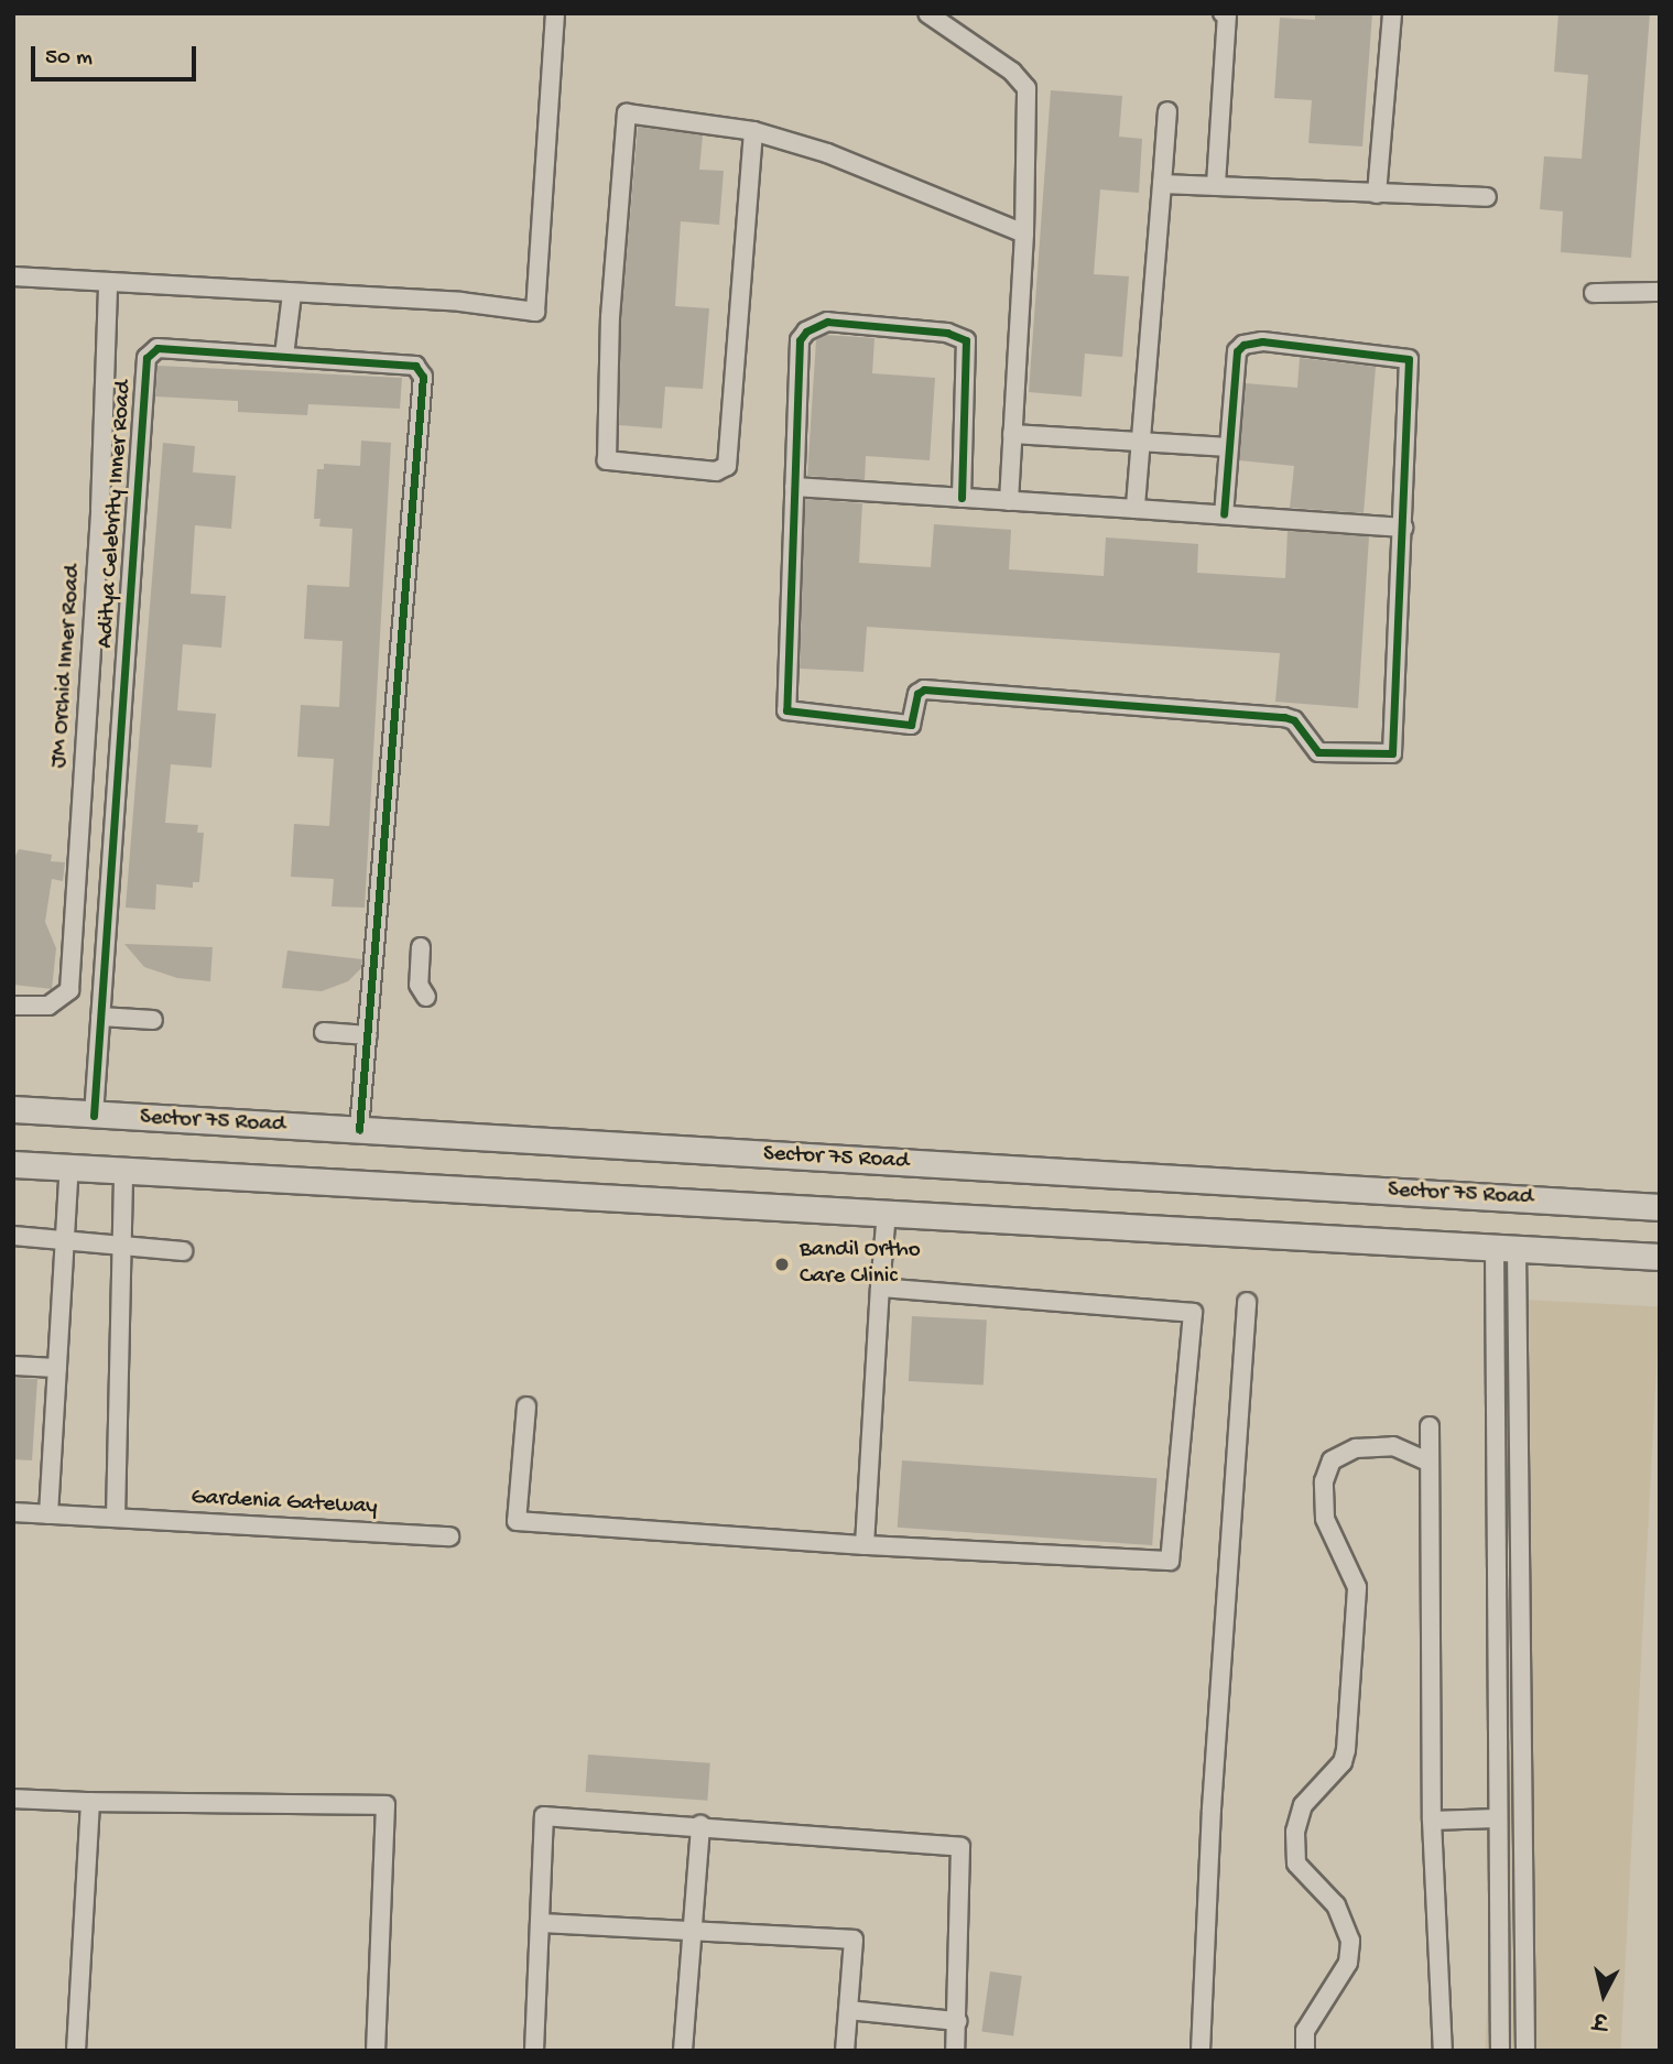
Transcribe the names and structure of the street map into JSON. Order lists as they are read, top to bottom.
{
  "streets": {
    "street": [
      "Aditya Celebrity Inner Road",
      "JM Orchid Inner Road",
      "Sector 75 Road",
      "Gardenia Gateway"
    ]
  },
  "crossings": [
    ["Aditya Celebrity Inner Road", "Sector 75 Road"]
  ],
  "places": ["Bandil Ortho Care Clinic"],
  "scale_bar": "50 m",
  "north": "bottom"
}
